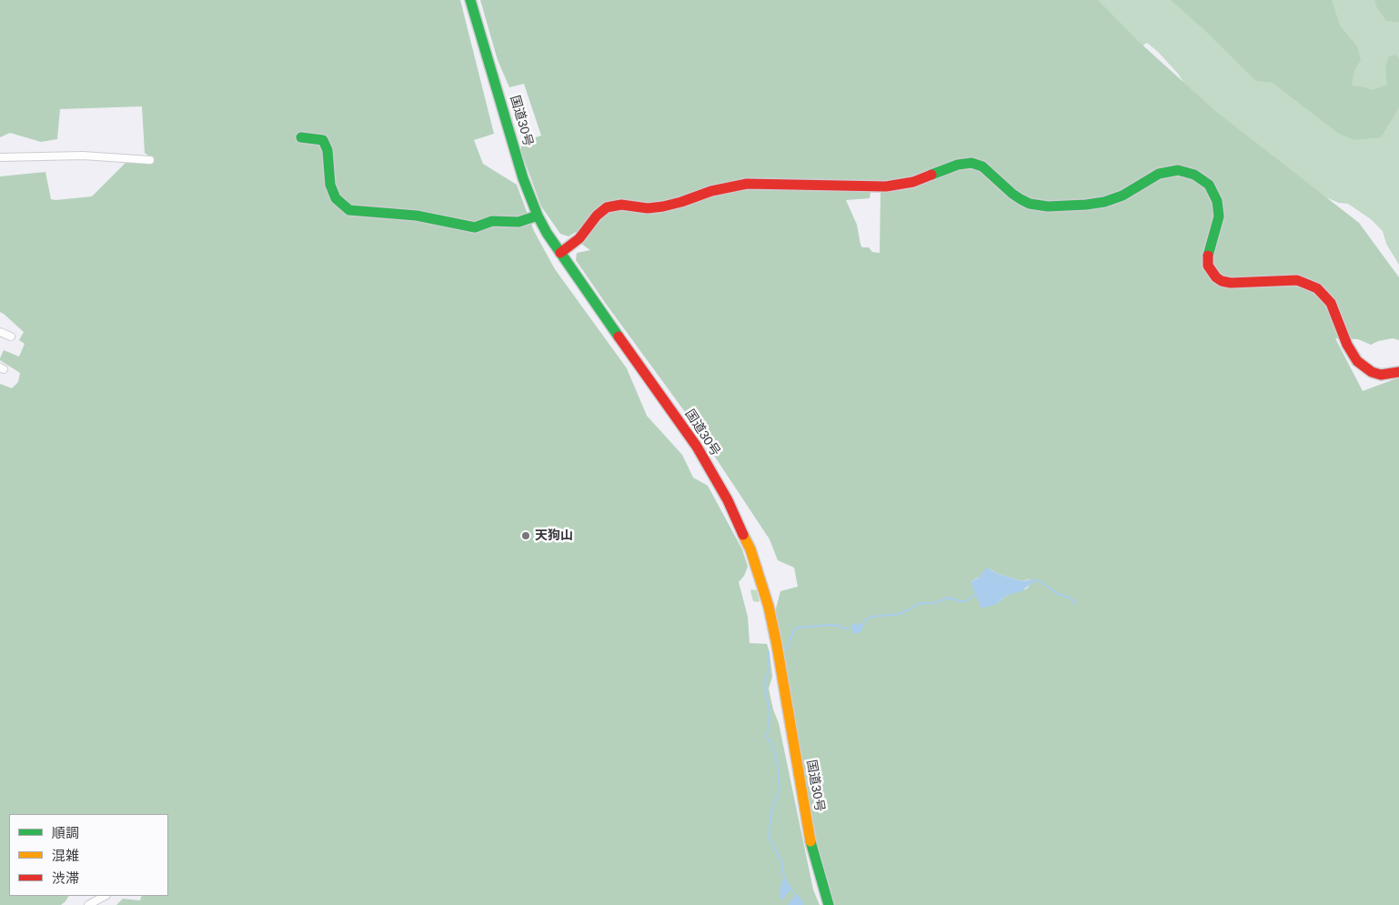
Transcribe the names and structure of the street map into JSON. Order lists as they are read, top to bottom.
{
  "streets": {
    "main road": ["国道30号"]
  },
  "places": ["天狗山"],
  "legend": ["順調", "混雑", "渋滞"]
}
